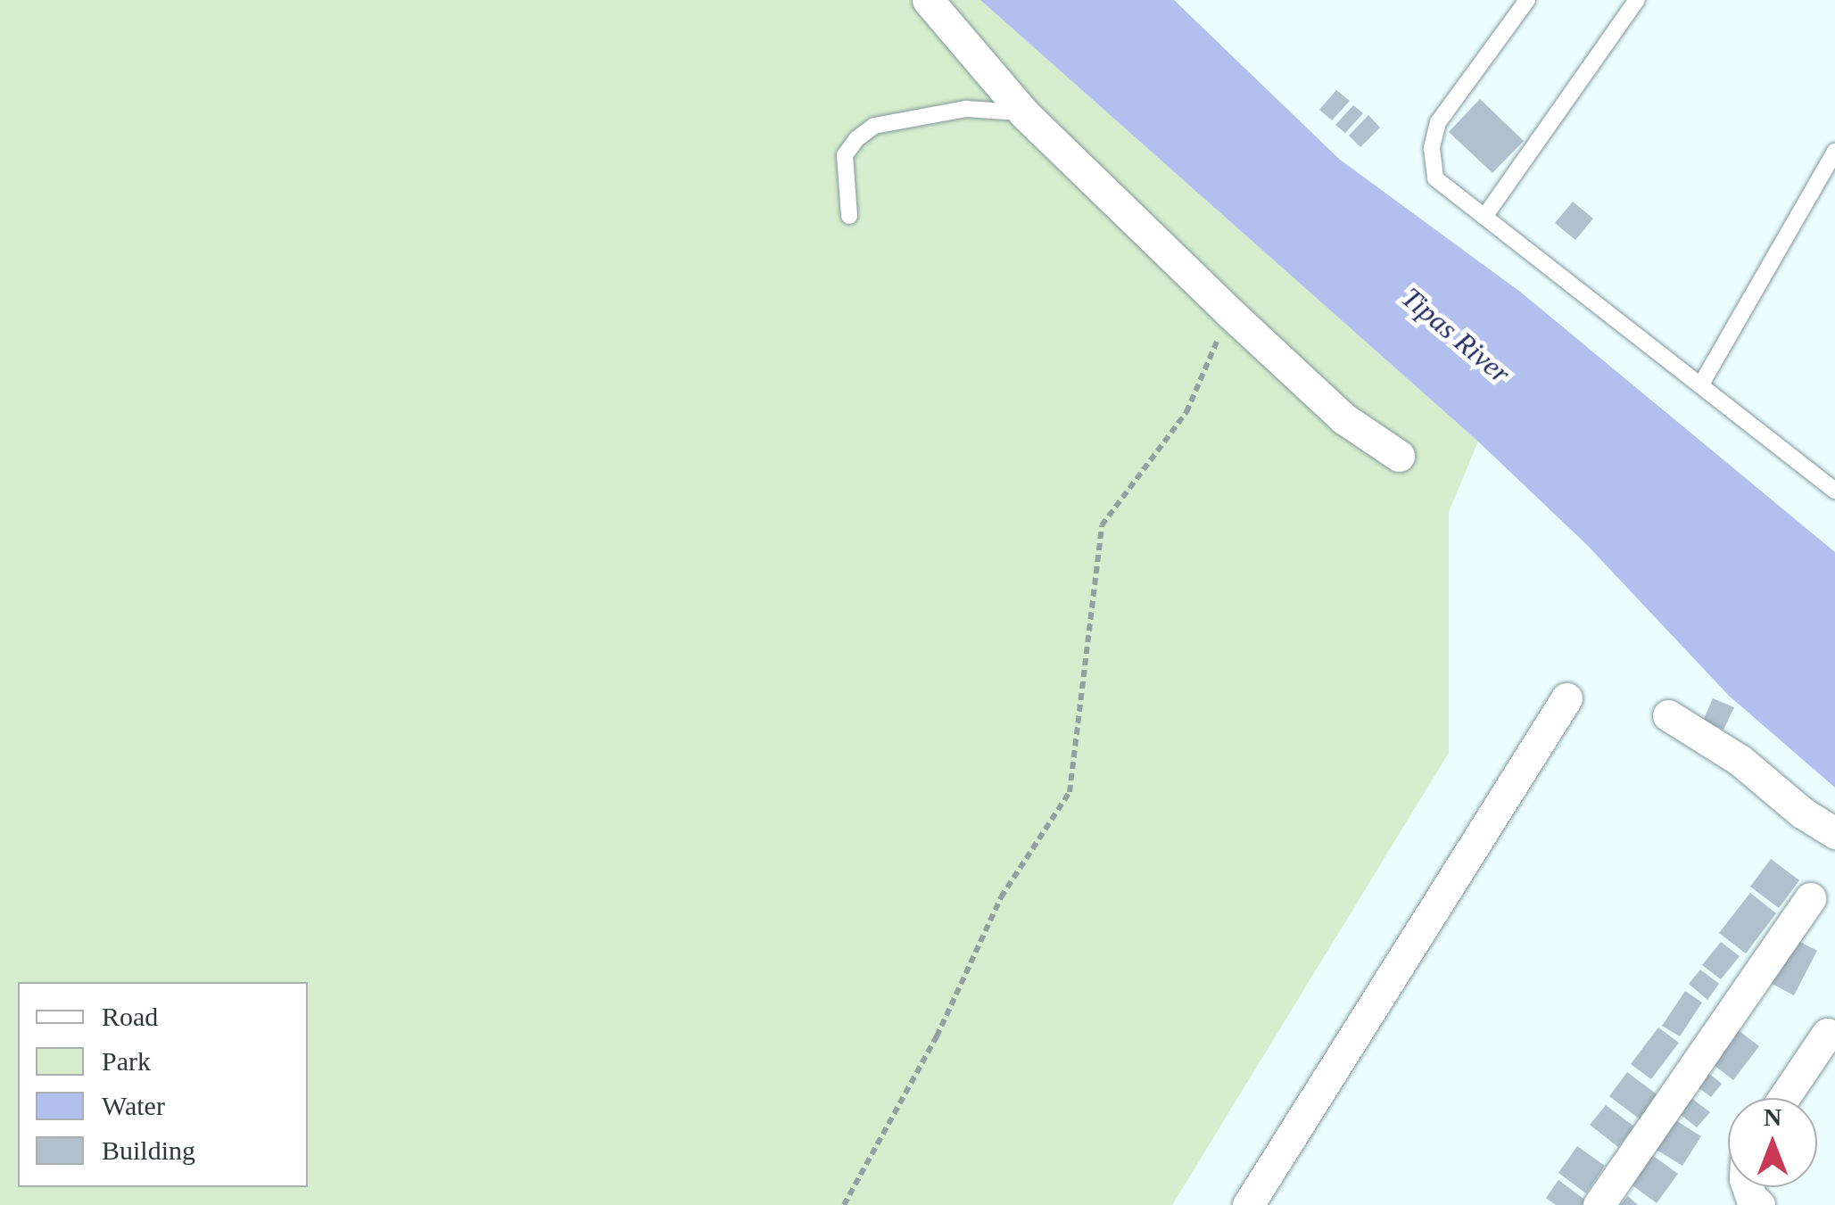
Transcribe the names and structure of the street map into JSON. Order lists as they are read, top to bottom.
{
  "water": ["Tipas River"],
  "legend": [
    "Road",
    "Park",
    "Water",
    "Building"
  ],
  "north": "top"
}
